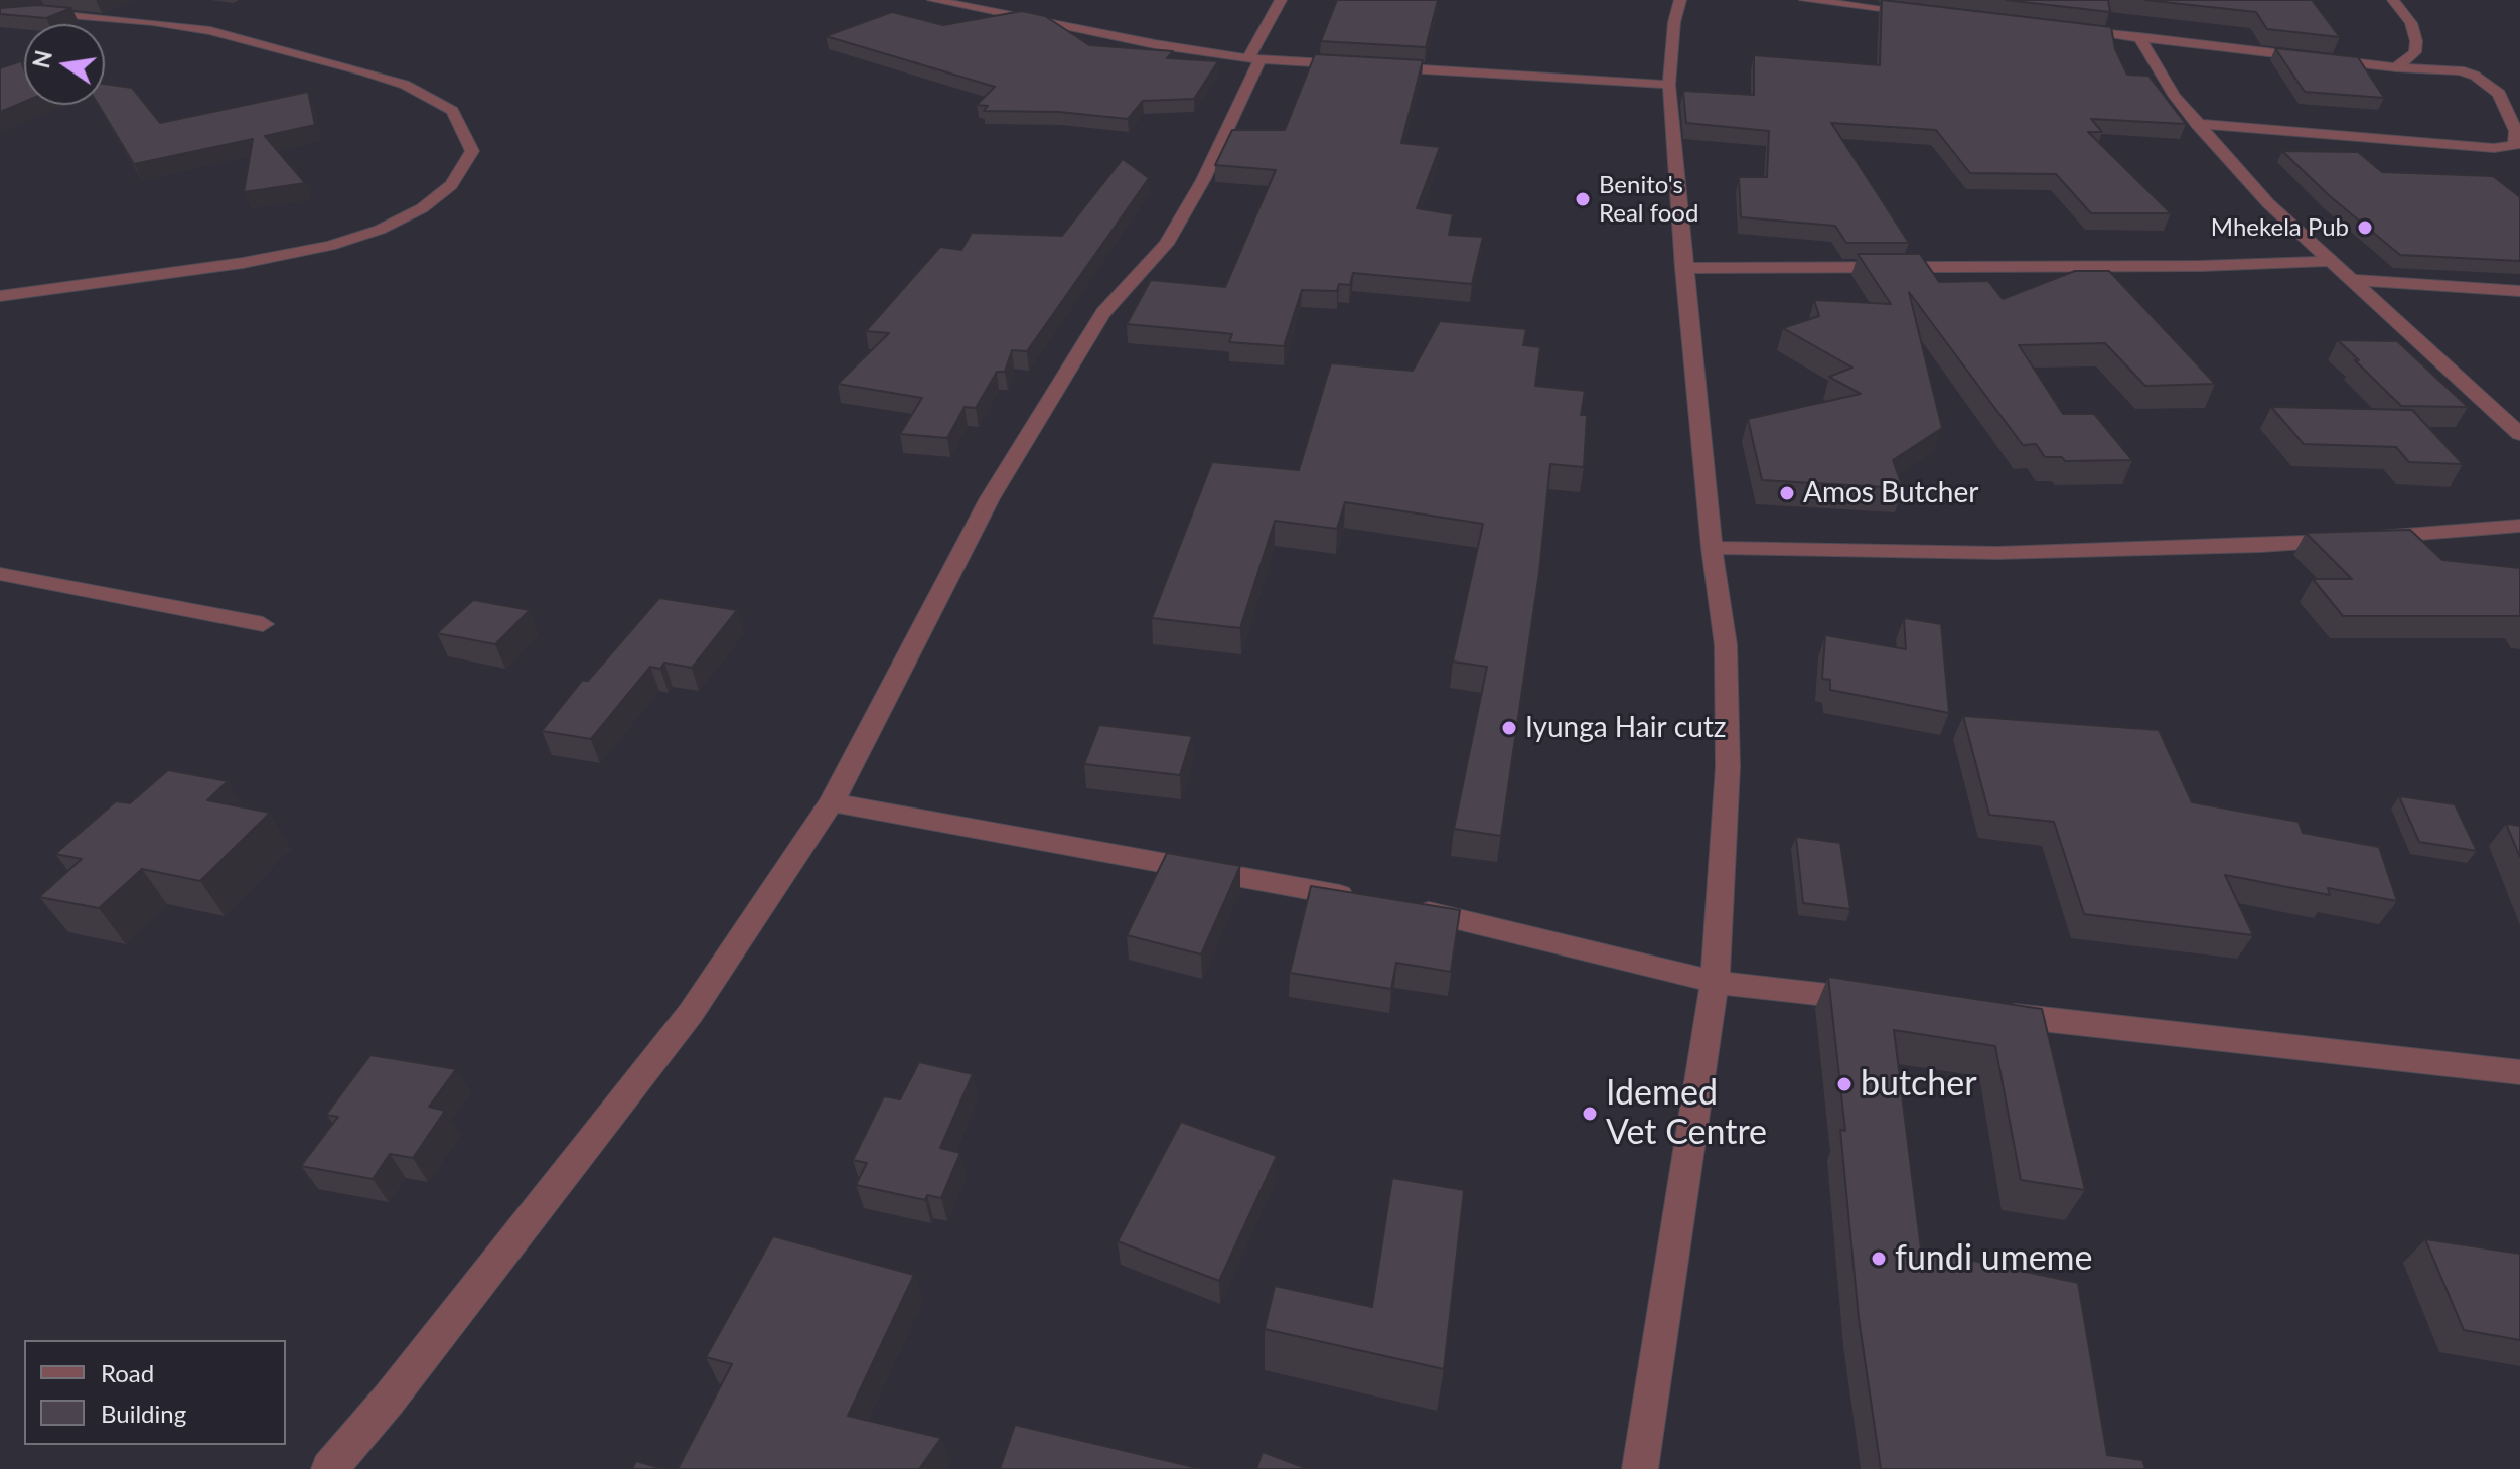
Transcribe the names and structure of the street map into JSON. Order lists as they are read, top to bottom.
{
  "places": [
    "Benito's Real food",
    "Mhekela Pub",
    "Amos Butcher",
    "Iyunga Hair cutz",
    "butcher",
    "Idemed Vet Centre",
    "fundi umeme"
  ],
  "legend": ["Road", "Building"],
  "north": "left"
}
